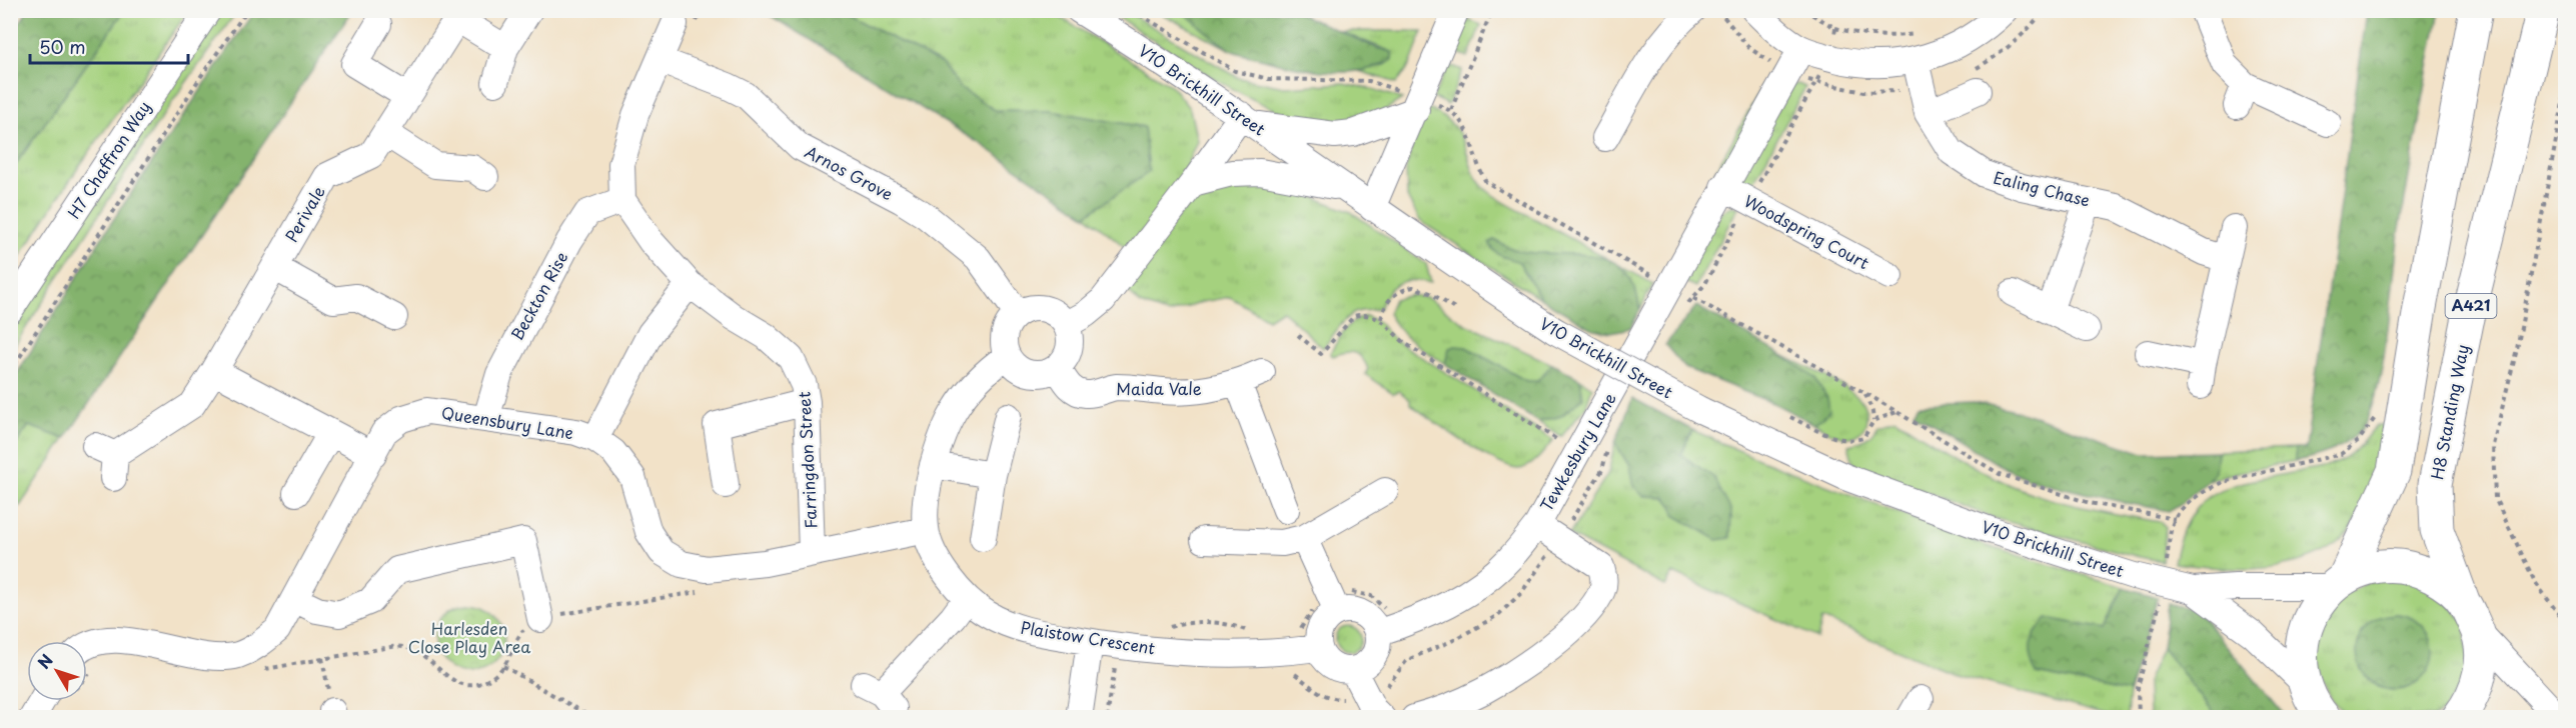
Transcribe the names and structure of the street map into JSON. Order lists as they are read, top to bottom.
{
  "streets": {
    "highway": ["A421", "H8 Standing Way"],
    "street": [
      "V10 Brickhill Street",
      "H7 Chaffron Way",
      "Arnos Grove",
      "Ealing Chase",
      "Perivale",
      "Woodspring Court",
      "Beckton Rise",
      "Maida Vale",
      "Queensbury Lane",
      "Tewkesbury Lane",
      "Farringdon Street",
      "Plaistow Crescent"
    ]
  },
  "crossings": [
    ["V10 Brickhill Street", "A421"],
    ["Arnos Grove", "Maida Vale"],
    ["Arnos Grove", "Plaistow Crescent"],
    ["Woodspring Court", "Tewkesbury Lane"],
    ["Beckton Rise", "Queensbury Lane"],
    ["Beckton Rise", "Farringdon Street"],
    ["A421", "H8 Standing Way"],
    ["Maida Vale", "Plaistow Crescent"],
    ["Queensbury Lane", "Farringdon Street"],
    ["Queensbury Lane", "Plaistow Crescent"],
    ["Tewkesbury Lane", "Plaistow Crescent"]
  ],
  "parks": ["Harlesden Close Play Area"],
  "scale_bar": "50 m",
  "north": "top left"
}
